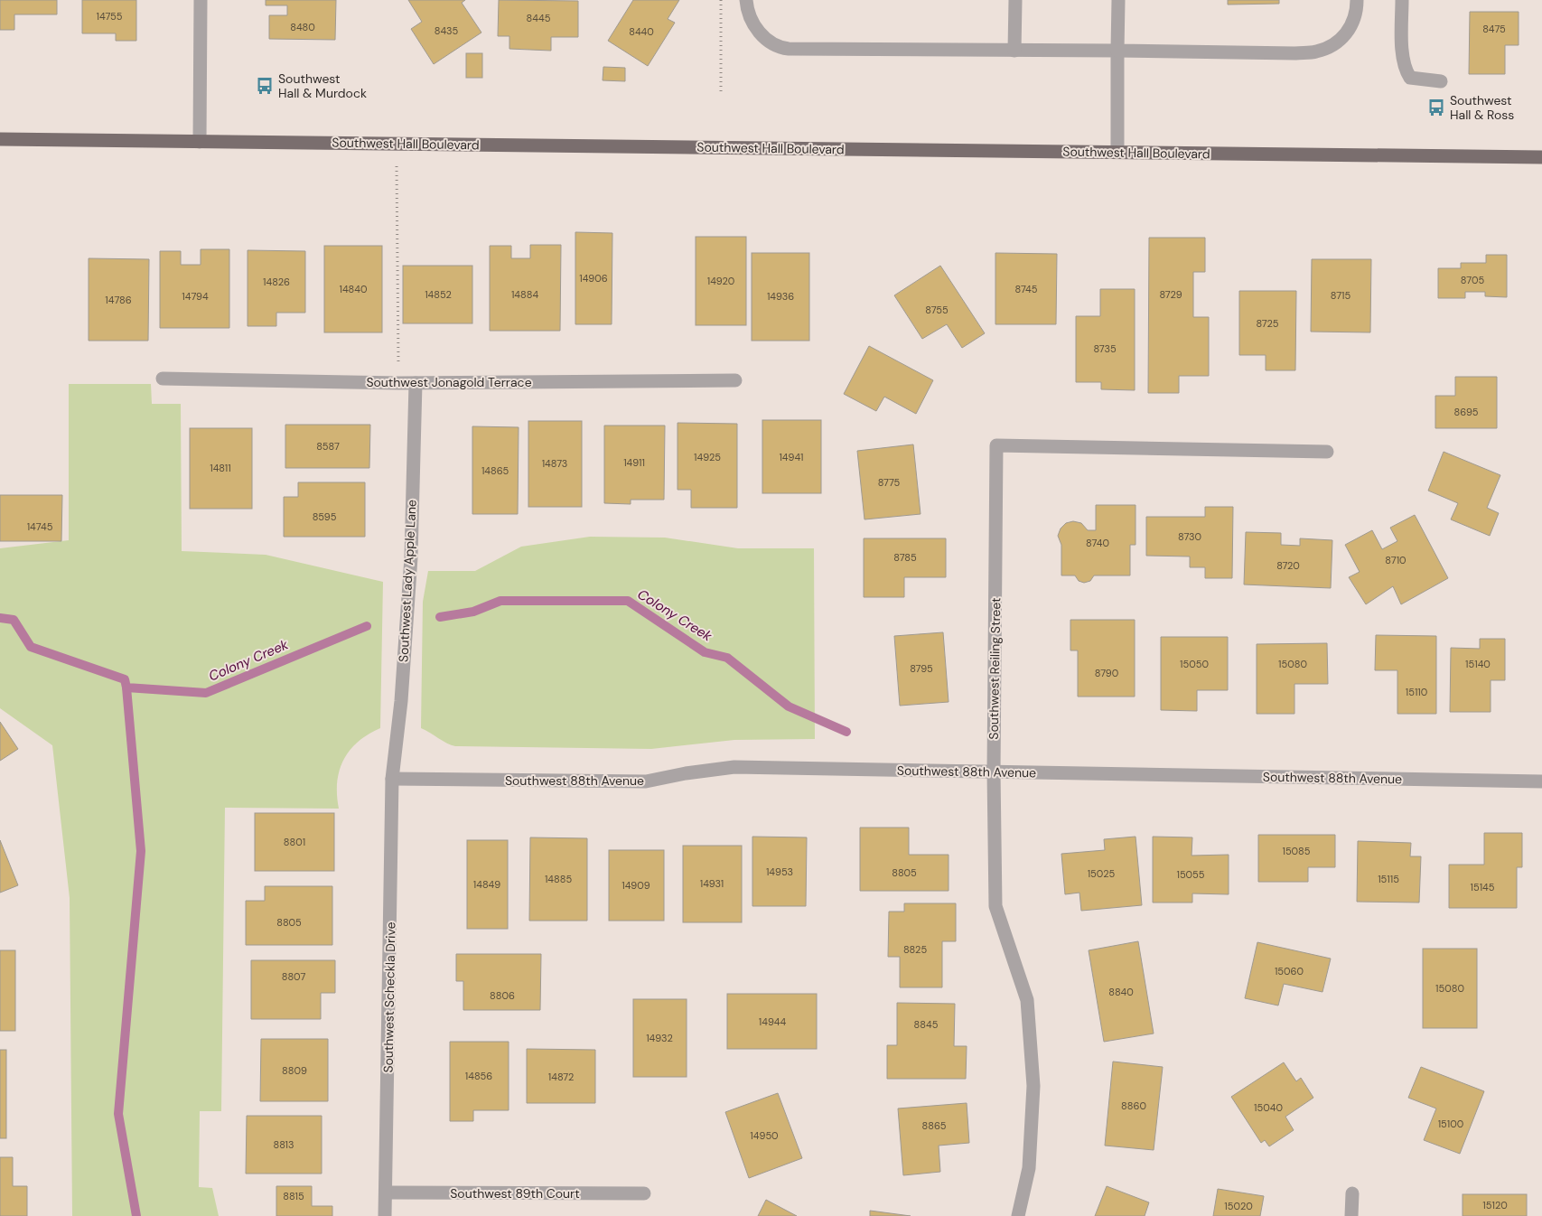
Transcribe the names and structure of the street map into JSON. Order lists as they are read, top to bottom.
{
  "streets": {
    "main road": ["Southwest Hall Boulevard"],
    "street": [
      "Southwest Jonagold Terrace",
      "Southwest Lady Apple Lane",
      "Southwest Reiling Street",
      "Southwest 88th Avenue",
      "Southwest Scheckla Drive",
      "Southwest 89th Court"
    ]
  },
  "crossings": [
    ["Southwest Jonagold Terrace", "Southwest Lady Apple Lane"],
    ["Southwest Lady Apple Lane", "Southwest 88th Avenue"],
    ["Southwest Lady Apple Lane", "Southwest Scheckla Drive"],
    ["Southwest Reiling Street", "Southwest 88th Avenue"],
    ["Southwest 88th Avenue", "Southwest Scheckla Drive"],
    ["Southwest Scheckla Drive", "Southwest 89th Court"]
  ],
  "water": ["Colony Creek"],
  "places": {
    "bus stop": ["Southwest Hall & Murdock", "Southwest Hall & Ross"]
  },
  "house_numbers": [
    "14755",
    "8445",
    "8480",
    "8475",
    "8435",
    "8440",
    "14906",
    "8705",
    "14920",
    "14826",
    "14840",
    "8745",
    "14852",
    "14884",
    "8729",
    "8715",
    "14794",
    "14936",
    "14786",
    "8755",
    "8725",
    "8735",
    "8695",
    "8587",
    "14925",
    "14941",
    "14911",
    "14873",
    "14811",
    "14865",
    "8775",
    "8595",
    "14745",
    "8730",
    "8740",
    "8785",
    "8710",
    "8720",
    "15050",
    "15080",
    "15140",
    "8795",
    "8790",
    "15110",
    "8801",
    "15085",
    "14953",
    "8805",
    "15025",
    "15055",
    "14885",
    "15115",
    "14931",
    "14849",
    "14909",
    "15145",
    "8805",
    "8825",
    "15060",
    "8807",
    "15080",
    "8840",
    "8806",
    "14944",
    "8845",
    "14932",
    "8809",
    "14856",
    "14872",
    "8860",
    "15040",
    "15100",
    "8865",
    "14950",
    "8813",
    "8815",
    "15120",
    "15020"
  ]
}
